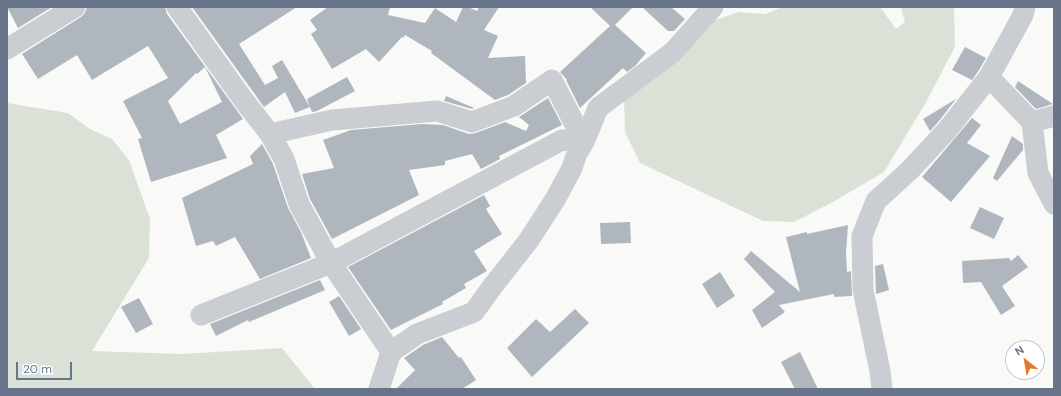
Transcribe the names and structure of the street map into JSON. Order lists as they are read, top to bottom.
{
  "scale_bar": "20 m",
  "north": "top left"
}
